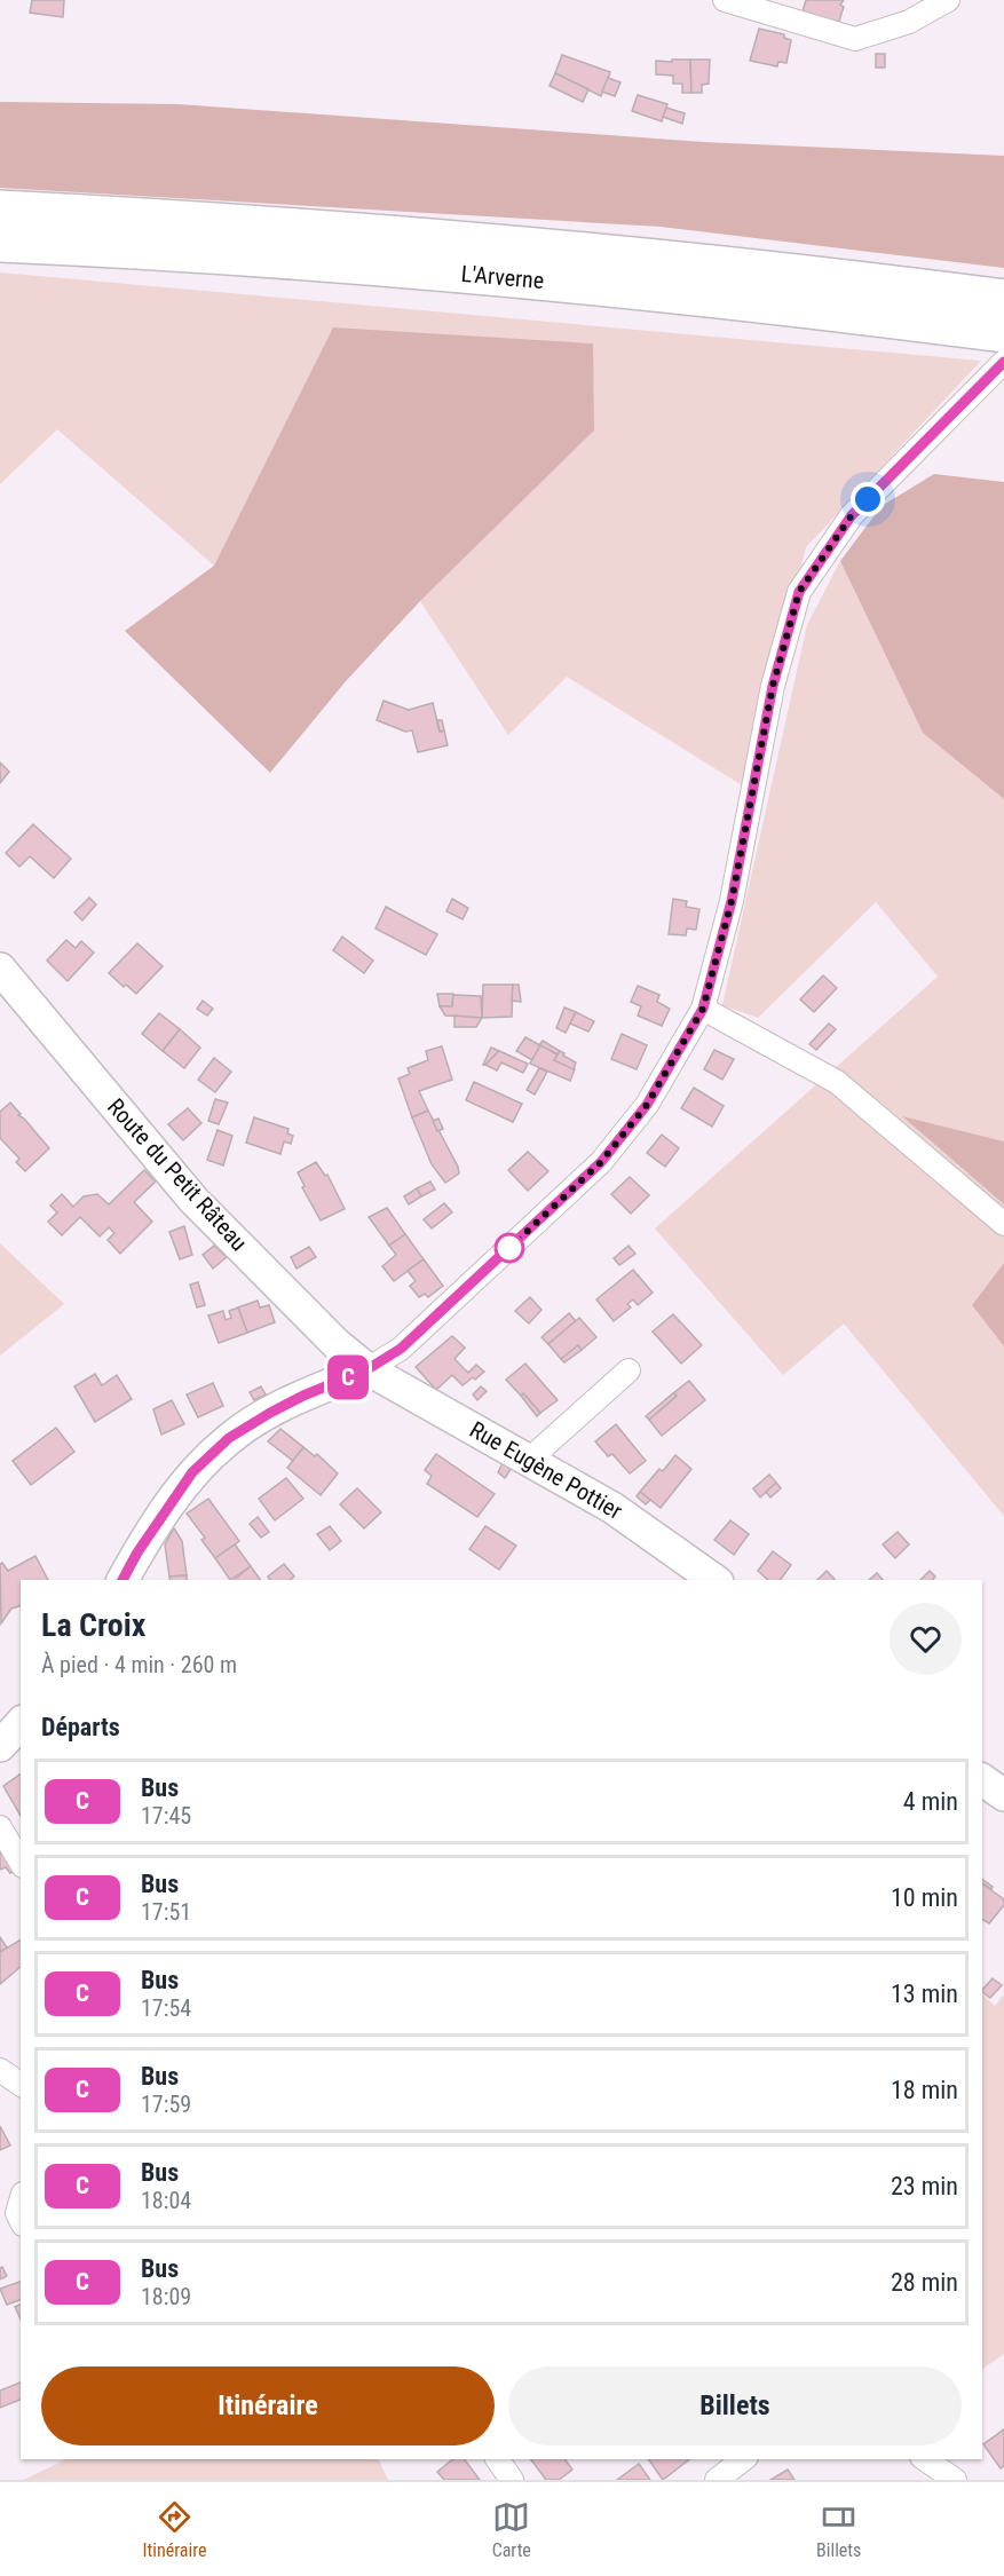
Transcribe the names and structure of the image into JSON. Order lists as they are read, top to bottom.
{
  "streets": {
    "highway": ["L'Arverne"],
    "street": ["Route du Petit Râteau", "Rue Eugène Pottier"]
  },
  "crossings": [
    ["Route du Petit Râteau", "Rue Eugène Pottier"]
  ],
  "lines": ["bus line C"],
  "page": {
    "on_map": "C",
    "heading": [
      ["La Croix", "À pied · 4 min · 260 m"],
      "Départs"
    ],
    "list": [
      {
        "mark": "C",
        "name": "Bus",
        "note": "17:45",
        "value": "4 min"
      },
      {
        "mark": "C",
        "name": "Bus",
        "note": "17:51",
        "value": "10 min"
      },
      {
        "mark": "C",
        "name": "Bus",
        "note": "17:54",
        "value": "13 min"
      },
      {
        "mark": "C",
        "name": "Bus",
        "note": "17:59",
        "value": "18 min"
      },
      {
        "mark": "C",
        "name": "Bus",
        "note": "18:04",
        "value": "23 min"
      },
      {
        "mark": "C",
        "name": "Bus",
        "note": "18:09",
        "value": "28 min"
      }
    ],
    "buttons": ["Itinéraire", "Billets"],
    "tabs": ["Itinéraire", "Carte", "Billets"]
  }
}
